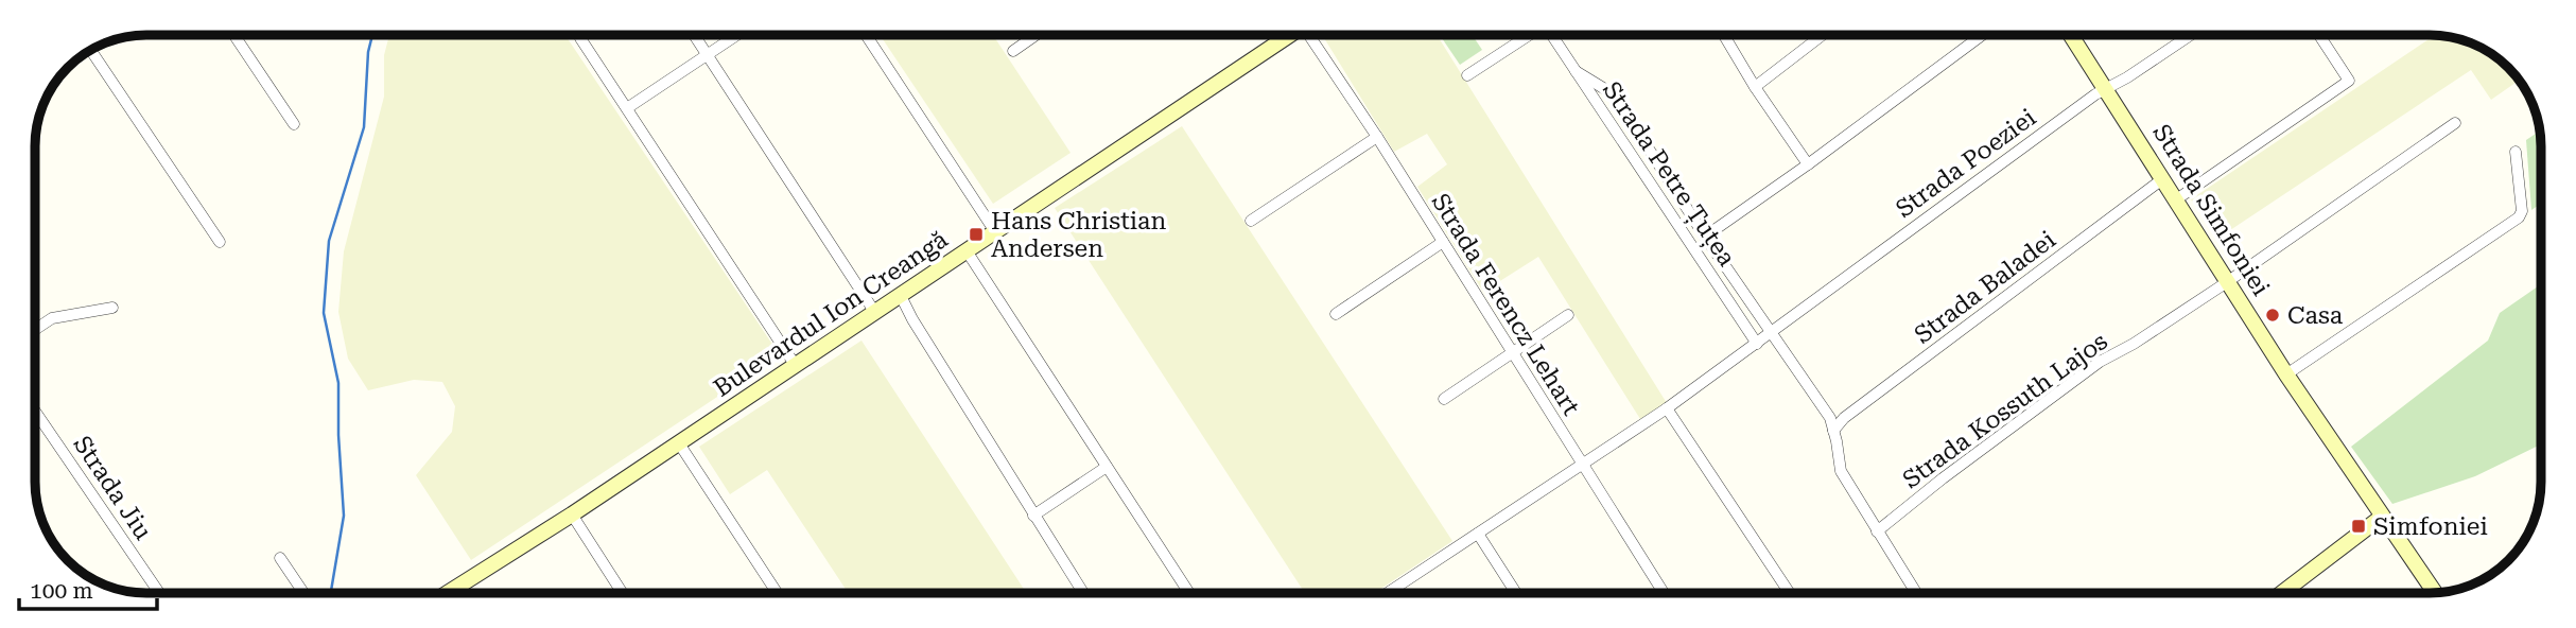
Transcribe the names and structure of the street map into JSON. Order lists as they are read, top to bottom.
{
  "streets": {
    "street": [
      "Strada Poeziei",
      "Strada Petre Țuțea",
      "Strada Simfoniei",
      "Strada Baladei",
      "Strada Ferencz Lehart",
      "Bulevardul Ion Creangă",
      "Strada Kossuth Lajos",
      "Strada Jiu"
    ]
  },
  "crossings": [
    ["Strada Poeziei", "Strada Petre Țuțea"],
    ["Strada Poeziei", "Strada Simfoniei"],
    ["Strada Poeziei", "Strada Ferencz Lehart"],
    ["Strada Simfoniei", "Strada Baladei"],
    ["Strada Simfoniei", "Strada Kossuth Lajos"]
  ],
  "places": {
    "transit": ["Hans Christian Andersen", "Simfoniei"],
    "other": ["Casa"]
  },
  "scale_bar": "100 m"
}
